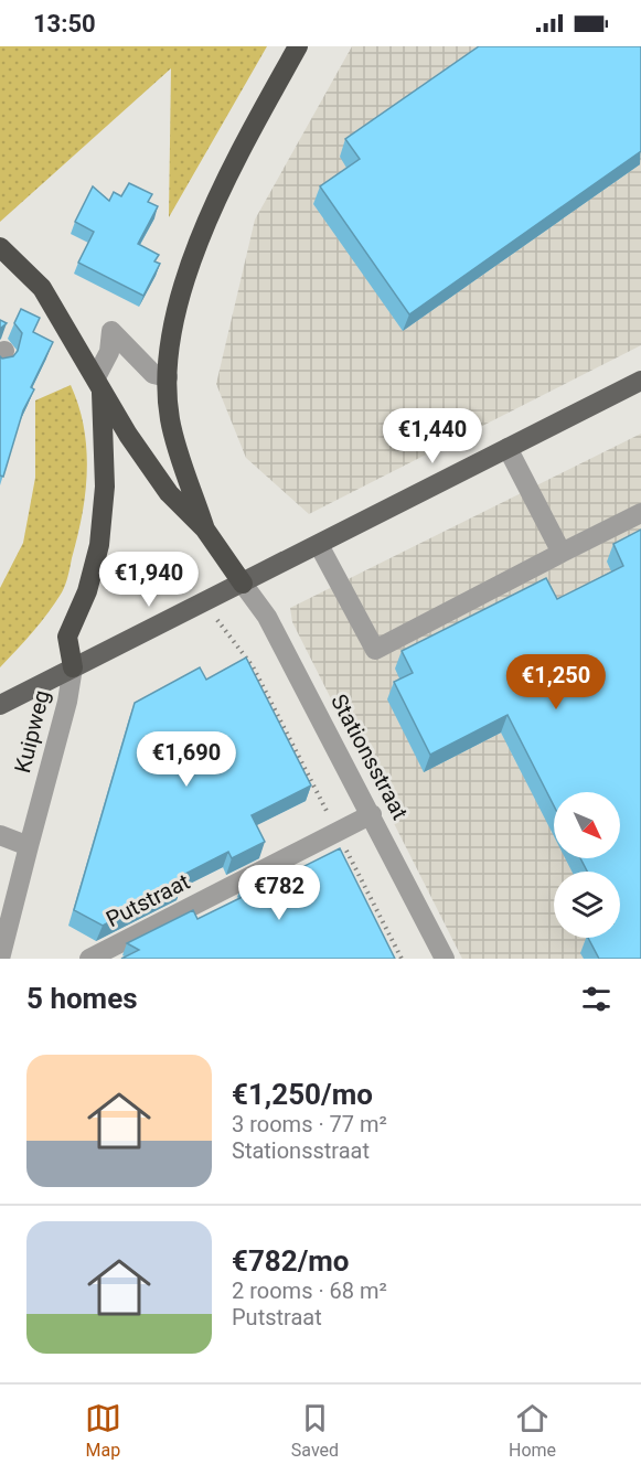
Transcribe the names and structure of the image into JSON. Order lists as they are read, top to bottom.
{
  "streets": {
    "street": ["Kuipweg", "Stationsstraat", "Putstraat"]
  },
  "crossings": [
    ["Stationsstraat", "Putstraat"]
  ],
  "north": "bottom right",
  "page": {
    "status": "13:50",
    "price": [
      "€1,440",
      "€1,940",
      "€1,250",
      "€1,690",
      "€782"
    ],
    "heading": "5 homes",
    "list": [
      {
        "name": "€1,250/mo",
        "note": "3 rooms · 77 m² · Stationsstraat"
      },
      {
        "name": "€782/mo",
        "note": "2 rooms · 68 m² · Putstraat"
      }
    ],
    "tabs": ["Map", "Saved", "Home"]
  }
}
